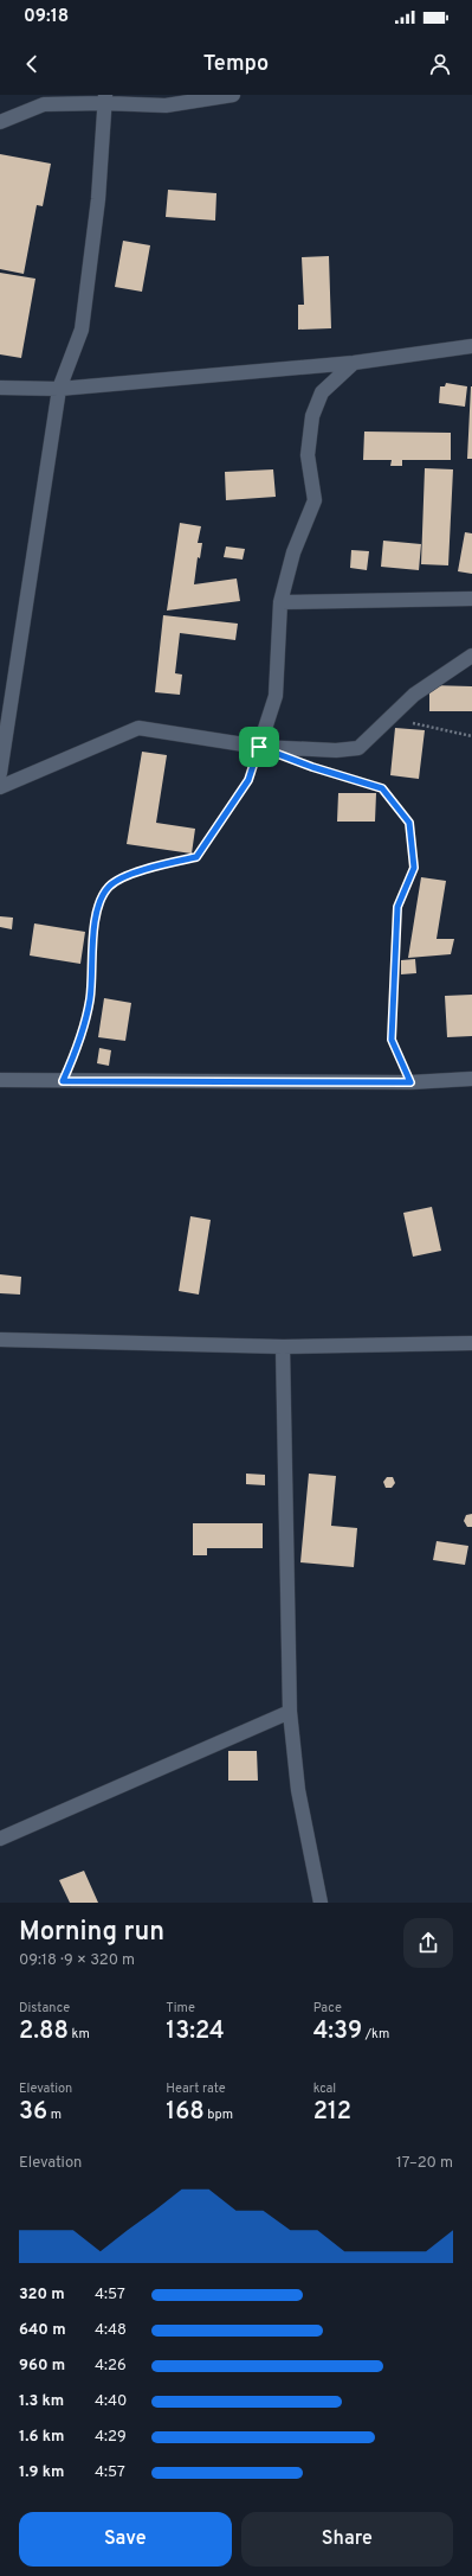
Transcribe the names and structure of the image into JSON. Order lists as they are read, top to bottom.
{
  "page": {
    "status": "09:18",
    "header": "Tempo",
    "heading": ["Morning run", "09:18 · 9 × 320 m"],
    "stats": [
      ["Distance", "2.88 km"],
      ["Time", "13:24"],
      ["Pace", "4:39 /km"],
      ["Elevation", "36 m"],
      ["Heart rate", "168 bpm"],
      ["kcal", "212"]
    ],
    "chart": ["Elevation", "17–20 m"],
    "list": [
      {
        "name": "320 m",
        "note": "4:57"
      },
      {
        "name": "640 m",
        "note": "4:48"
      },
      {
        "name": "960 m",
        "note": "4:26"
      },
      {
        "name": "1.3 km",
        "note": "4:40"
      },
      {
        "name": "1.6 km",
        "note": "4:29"
      },
      {
        "name": "1.9 km",
        "note": "4:57"
      }
    ],
    "buttons": ["Save", "Share"]
  }
}
